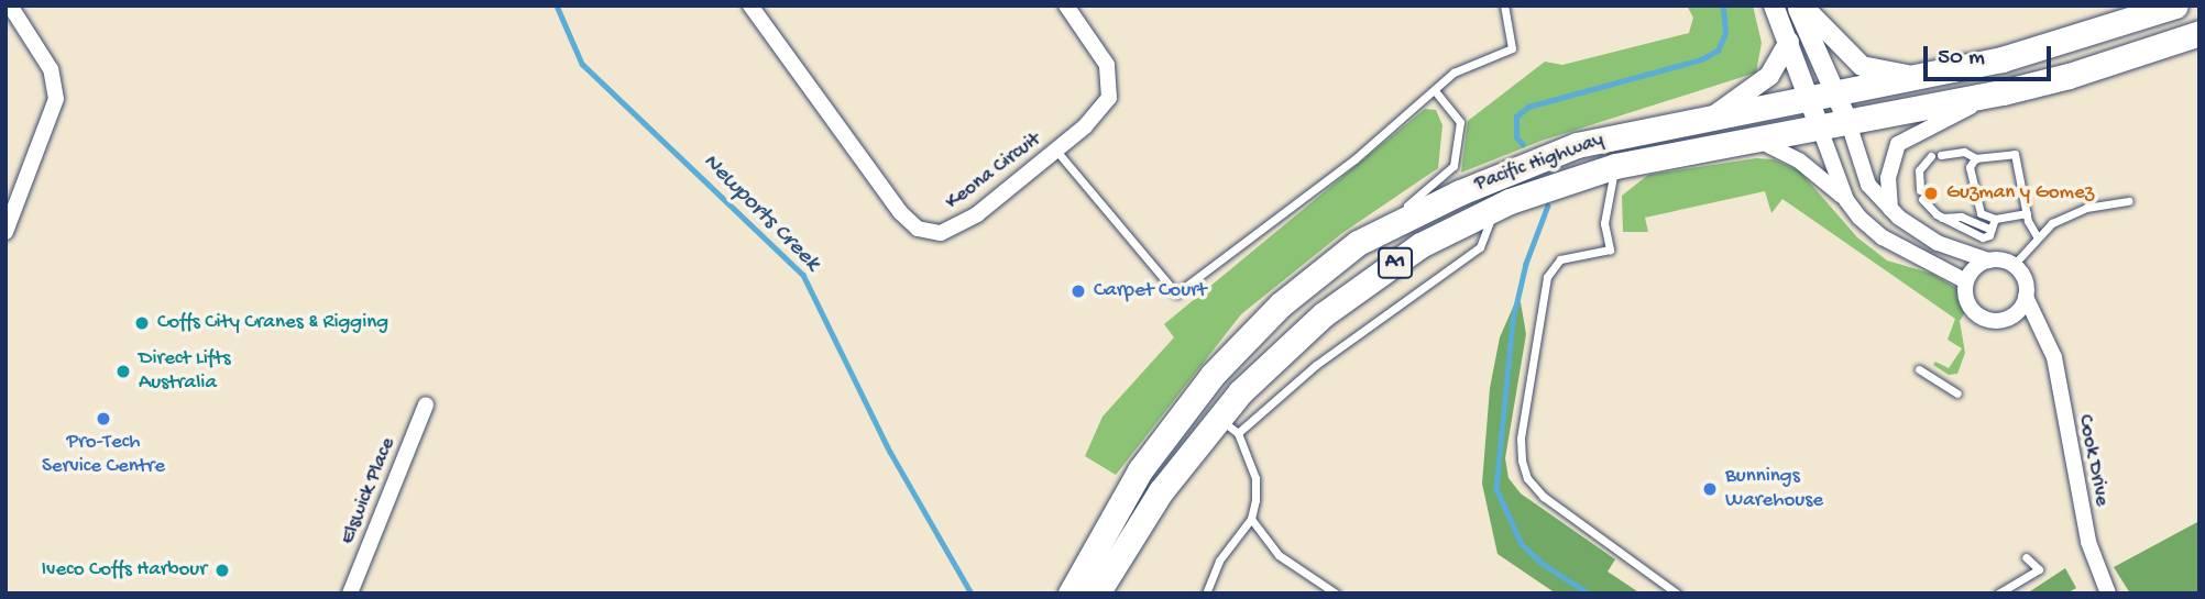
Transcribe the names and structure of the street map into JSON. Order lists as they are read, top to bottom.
{
  "streets": {
    "highway": ["Pacific Highway", "A1"],
    "street": ["Keona Circuit", "Cook Drive", "Elswick Place"]
  },
  "water": ["Newports Creek"],
  "places": [
    "Guzman y Gomez",
    "Carpet Court",
    "Coffs City Cranes & Rigging",
    "Direct Lifts Australia",
    "Pro-Tech Service Centre",
    "Bunnings Warehouse",
    "Iveco Coffs Harbour"
  ],
  "scale_bar": "50 m"
}
